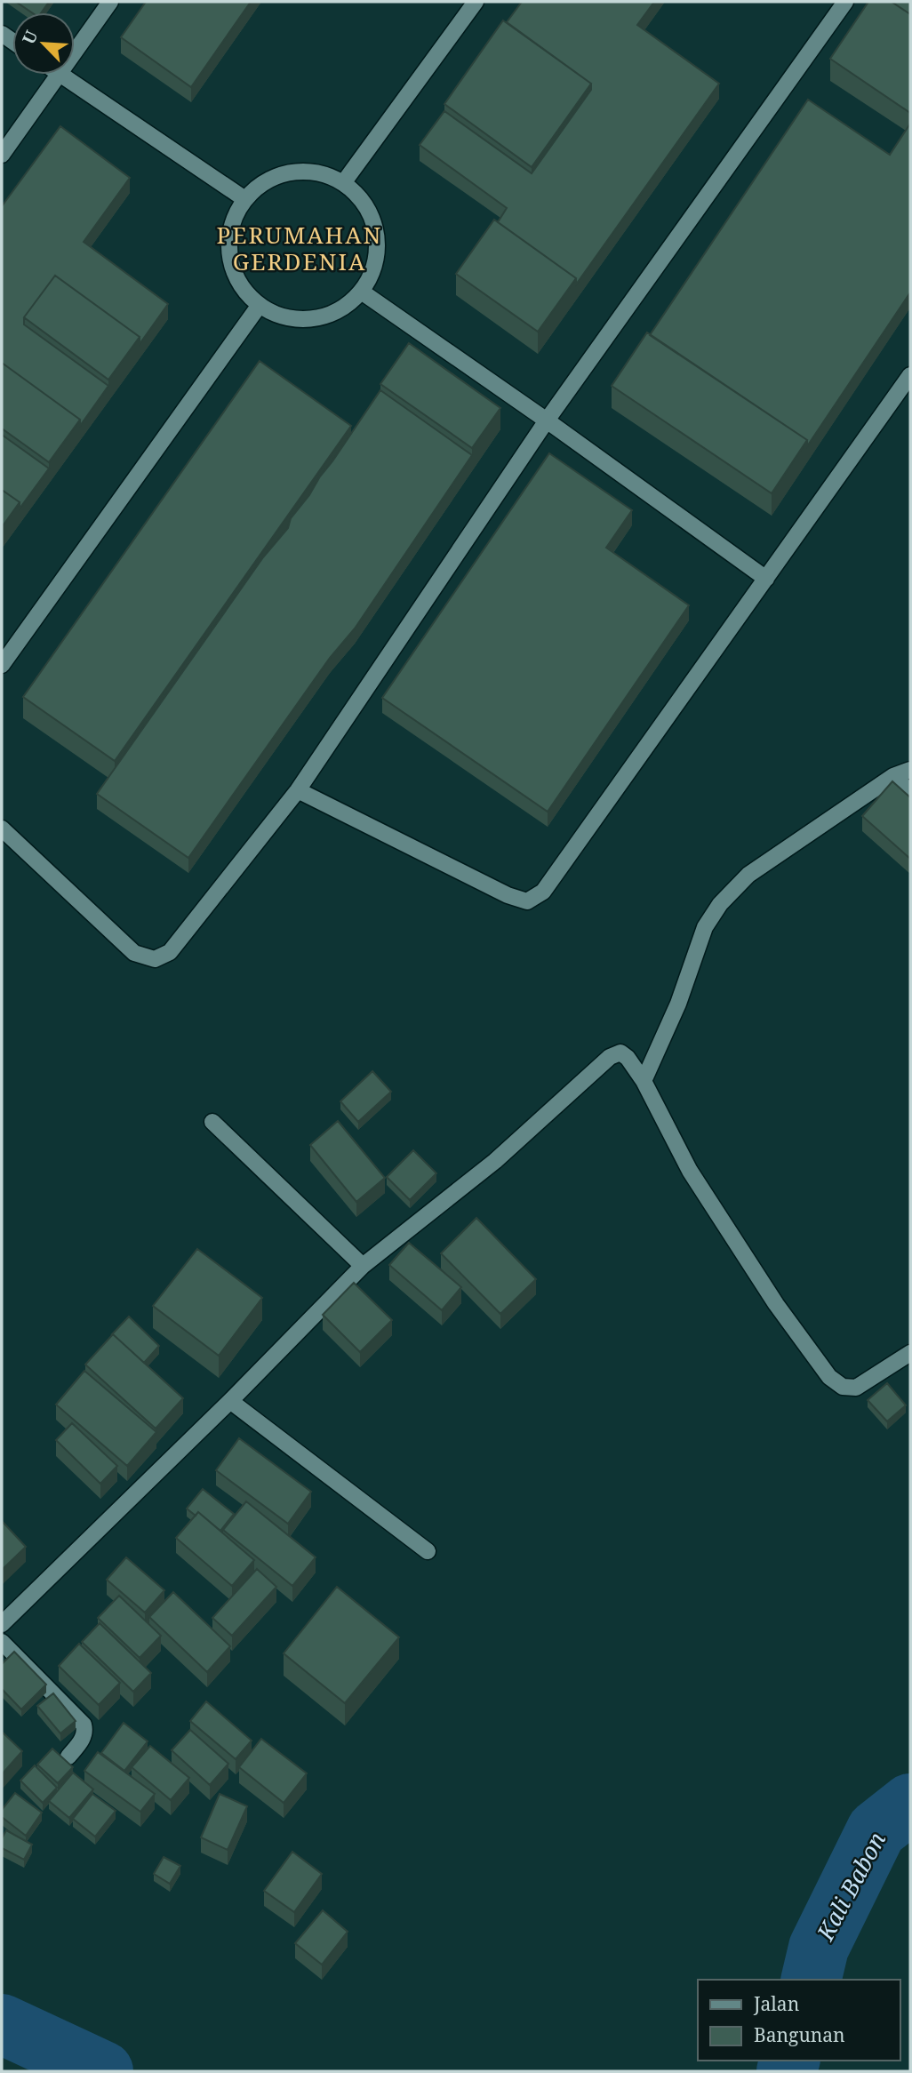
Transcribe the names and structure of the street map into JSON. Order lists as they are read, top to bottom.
{
  "districts": ["PERUMAHAN GERDENIA"],
  "water": ["Kali Babon"],
  "legend": ["Jalan", "Bangunan"],
  "north": "top left"
}
